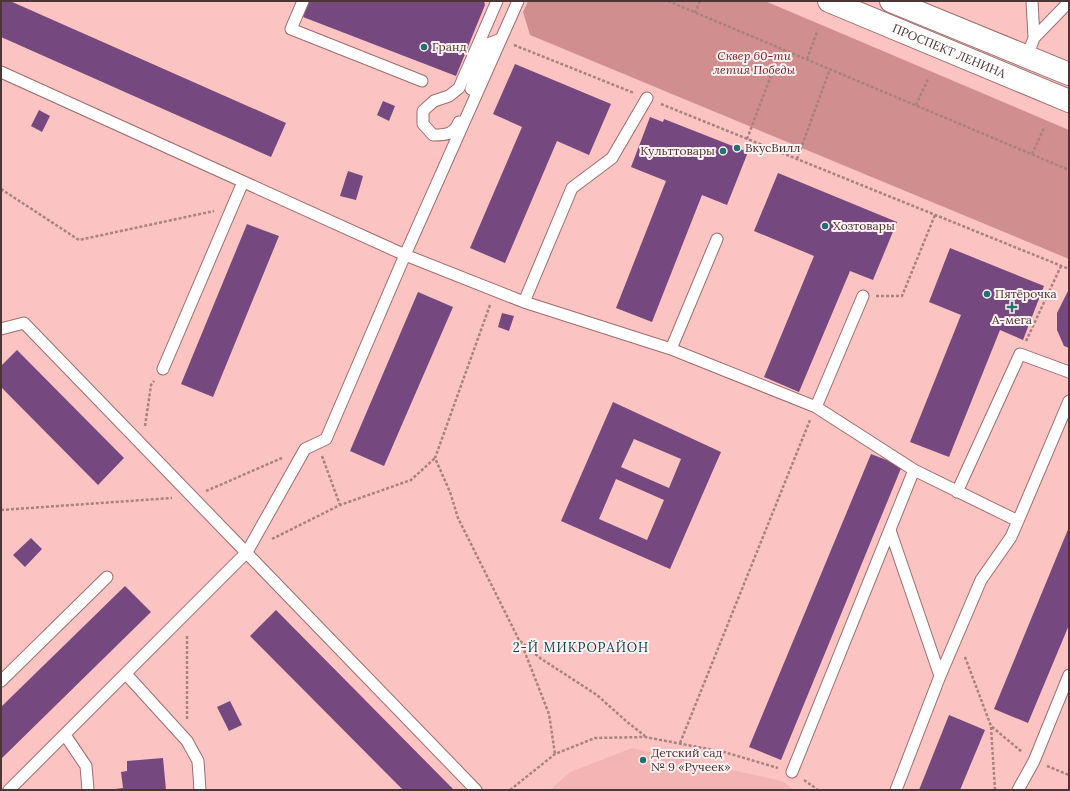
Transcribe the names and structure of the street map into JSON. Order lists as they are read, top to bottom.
{
  "streets": {
    "main road": ["ПРОСПЕКТ ЛЕНИНА"]
  },
  "districts": ["2-Й МИКРОРАЙОН"],
  "parks": ["Сквер 60-ти летия Победы"],
  "places": {
    "other": [
      "Гранд",
      "ВкусВилл",
      "Культтовары",
      "Хозтовары",
      "Пятёрочка",
      "Детский сад № 9 «Ручеек»"
    ],
    "health": ["А-мега"]
  }
}
